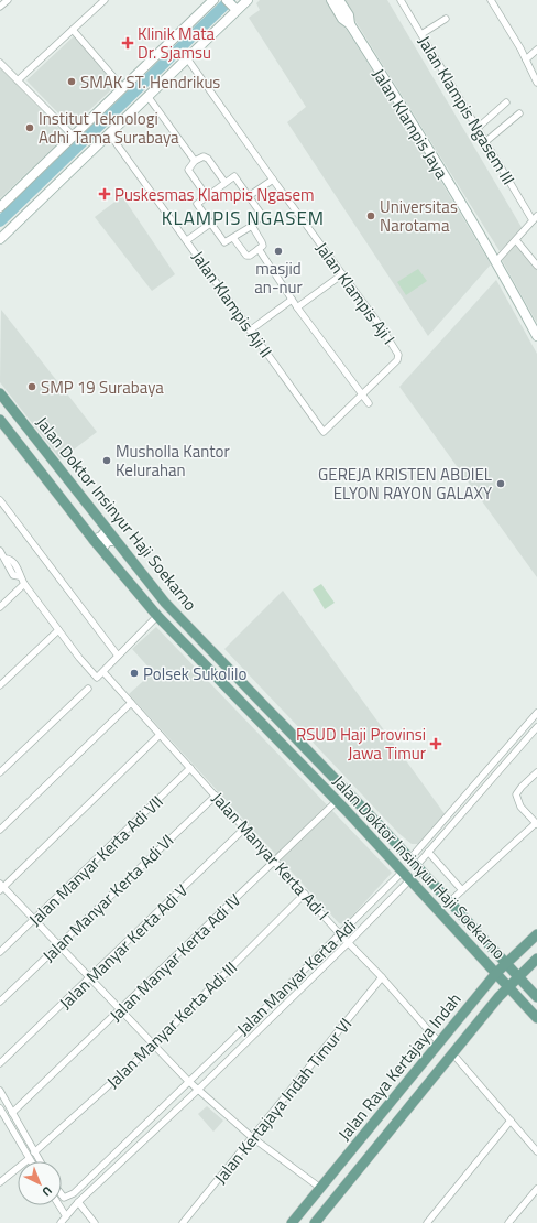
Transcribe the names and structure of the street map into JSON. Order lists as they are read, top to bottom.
{
  "streets": {
    "main road": ["Jalan Doktor Insinyur Haji Soekarno", "Jalan Raya Kertajaya Indah"],
    "street": [
      "Jalan Klampis Ngasem III",
      "Jalan Klampis Jaya",
      "Jalan Klampis Aji I",
      "Jalan Klampis Aji II",
      "Jalan Manyar Kerta Adi I",
      "Jalan Manyar Kerta Adi VII",
      "Jalan Manyar Kerta Adi VI",
      "Jalan Manyar Kerta Adi V",
      "Jalan Manyar Kerta Adi IV",
      "Jalan Manyar Kerta Adi",
      "Jalan Manyar Kerta Adi III",
      "Jalan Kertajaya Indah Timur VI"
    ]
  },
  "crossings": [
    ["Jalan Klampis Aji I", "Jalan Klampis Aji II"],
    ["Jalan Doktor Insinyur Haji Soekarno", "Jalan Manyar Kerta Adi IV"],
    ["Jalan Doktor Insinyur Haji Soekarno", "Jalan Manyar Kerta Adi"],
    ["Jalan Doktor Insinyur Haji Soekarno", "Jalan Raya Kertajaya Indah"],
    ["Jalan Manyar Kerta Adi I", "Jalan Manyar Kerta Adi VII"],
    ["Jalan Manyar Kerta Adi I", "Jalan Manyar Kerta Adi VI"],
    ["Jalan Manyar Kerta Adi I", "Jalan Manyar Kerta Adi V"],
    ["Jalan Manyar Kerta Adi I", "Jalan Manyar Kerta Adi IV"],
    ["Jalan Manyar Kerta Adi I", "Jalan Manyar Kerta Adi"],
    ["Jalan Manyar Kerta Adi I", "Jalan Manyar Kerta Adi III"],
    ["Jalan Manyar Kerta Adi I", "Jalan Raya Kertajaya Indah"],
    ["Jalan Manyar Kerta Adi I", "Jalan Kertajaya Indah Timur VI"]
  ],
  "districts": ["KLAMPIS NGASEM"],
  "places": {
    "health": ["Klinik Mata Dr. Sjamsu", "Puskesmas Klampis Ngasem", "RSUD Haji Provinsi Jawa Timur"],
    "other": [
      "SMAK ST. Hendrikus",
      "Institut Teknologi Adhi Tama Surabaya",
      "Universitas Narotama",
      "masjid an-nur",
      "SMP 19 Surabaya",
      "Musholla Kantor Kelurahan",
      "GEREJA KRISTEN ABDIEL ELYON RAYON GALAXY",
      "Polsek Sukolilo"
    ]
  },
  "north": "bottom right"
}
